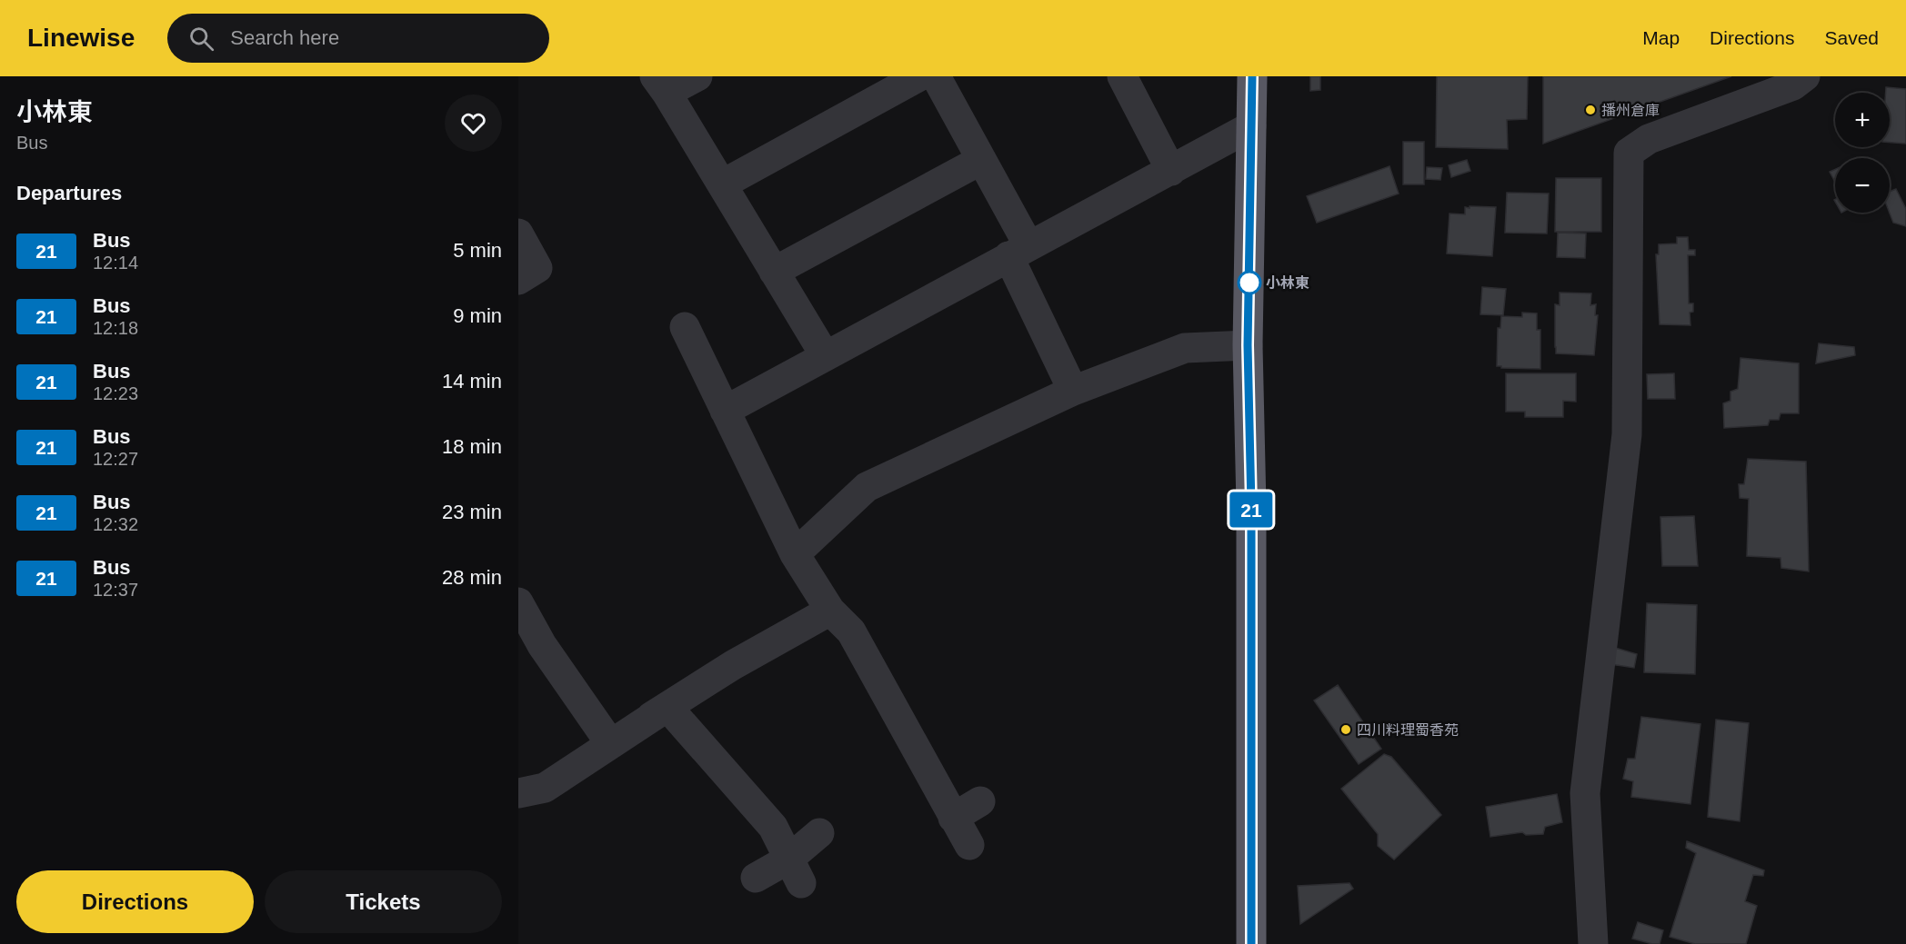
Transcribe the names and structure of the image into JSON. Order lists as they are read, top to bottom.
{
  "places": ["播州倉庫", "小林東", "四川料理蜀香苑"],
  "lines": ["bus line 21"],
  "page": {
    "header": "Linewise",
    "search": "Search here",
    "nav": ["Map", "Directions", "Saved"],
    "heading": [
      ["小林東", "Bus"],
      "Departures"
    ],
    "on_map": "21",
    "map_buttons": ["+", "−"],
    "list": [
      {
        "mark": "21",
        "name": "Bus",
        "note": "12:14",
        "value": "5 min"
      },
      {
        "mark": "21",
        "name": "Bus",
        "note": "12:18",
        "value": "9 min"
      },
      {
        "mark": "21",
        "name": "Bus",
        "note": "12:23",
        "value": "14 min"
      },
      {
        "mark": "21",
        "name": "Bus",
        "note": "12:27",
        "value": "18 min"
      },
      {
        "mark": "21",
        "name": "Bus",
        "note": "12:32",
        "value": "23 min"
      },
      {
        "mark": "21",
        "name": "Bus",
        "note": "12:37",
        "value": "28 min"
      }
    ],
    "buttons": ["Directions", "Tickets"]
  }
}
